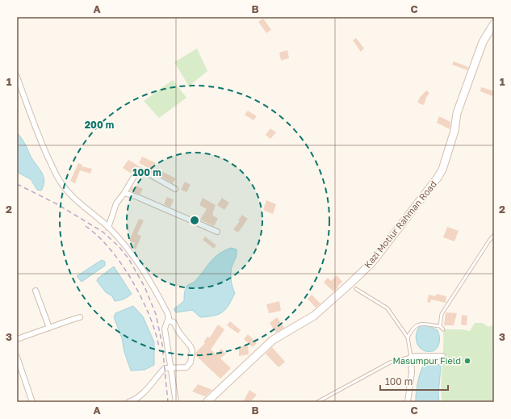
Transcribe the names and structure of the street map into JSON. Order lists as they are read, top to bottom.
{
  "streets": {
    "main road": ["Kazi Motiur Rahman Road"]
  },
  "places": ["Masumpur Field"],
  "scale_bar": "100 m",
  "grid": {
    "columns": ["A", "B", "C"],
    "rows": ["1", "2", "3"]
  },
  "rings": ["200 m", "100 m"]
}
